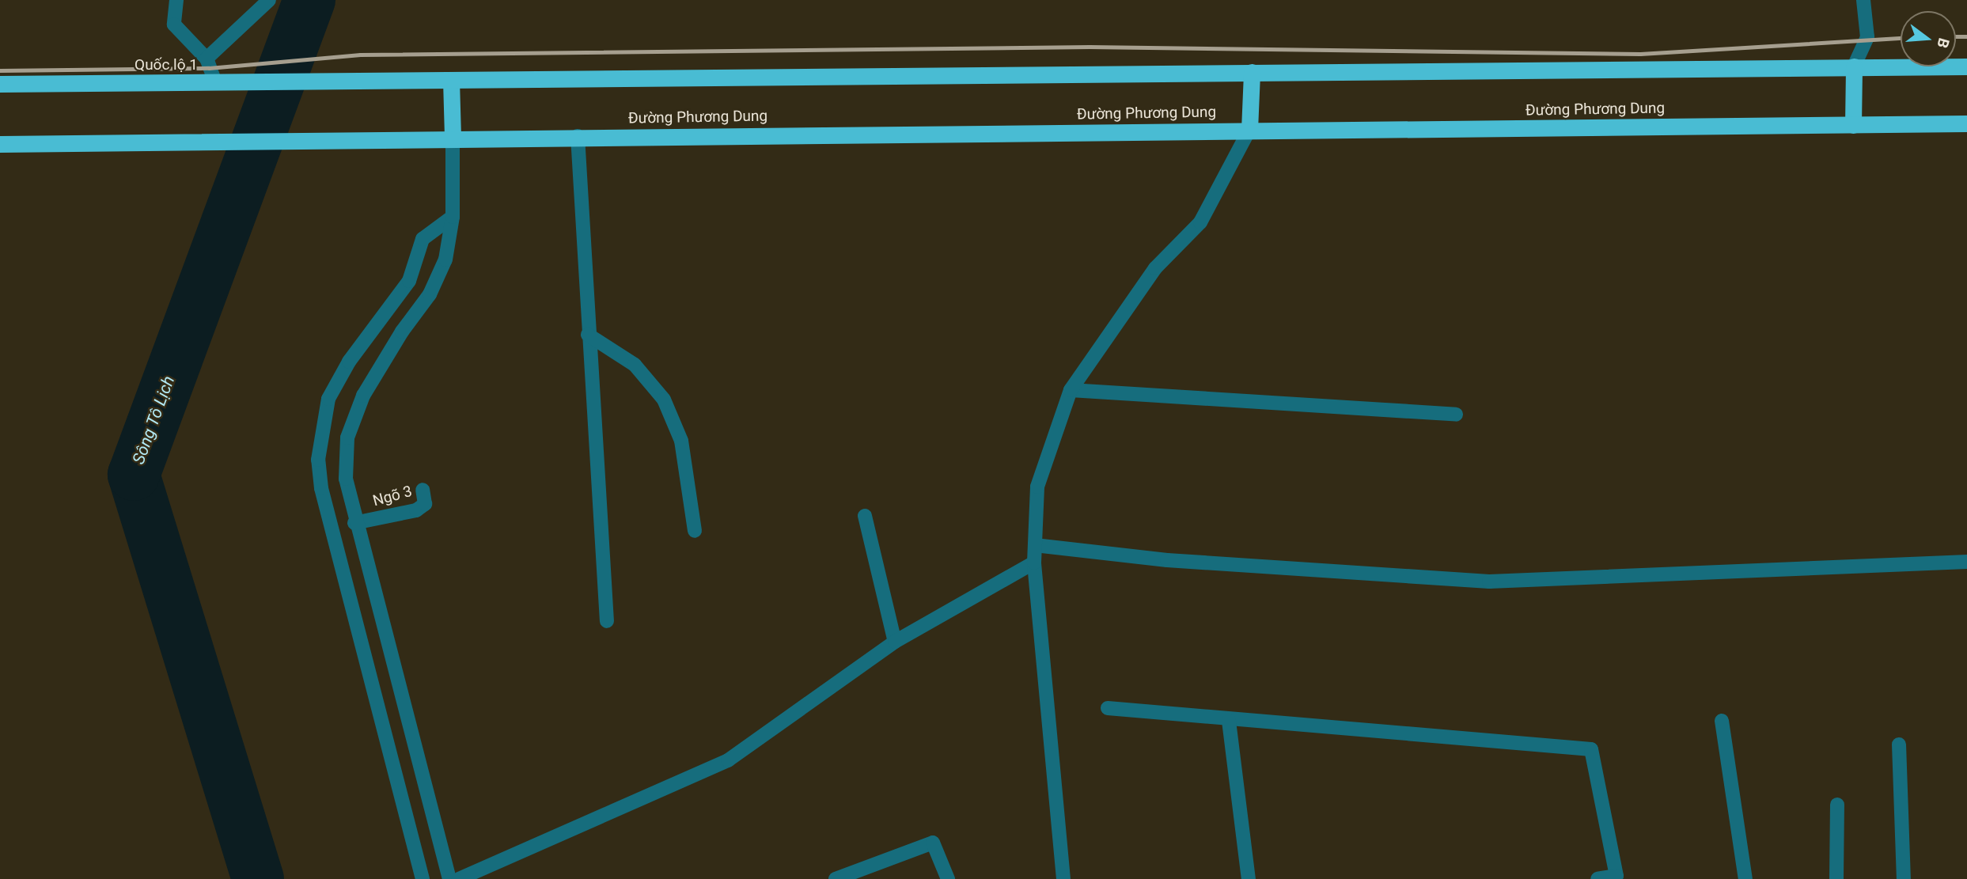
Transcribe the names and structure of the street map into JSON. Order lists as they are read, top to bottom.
{
  "streets": {
    "highway": ["Quốc lộ 1", "Đường Phương Dung"],
    "street": ["Ngõ 3"]
  },
  "water": ["Sông Tô Lịch"],
  "north": "right"
}
